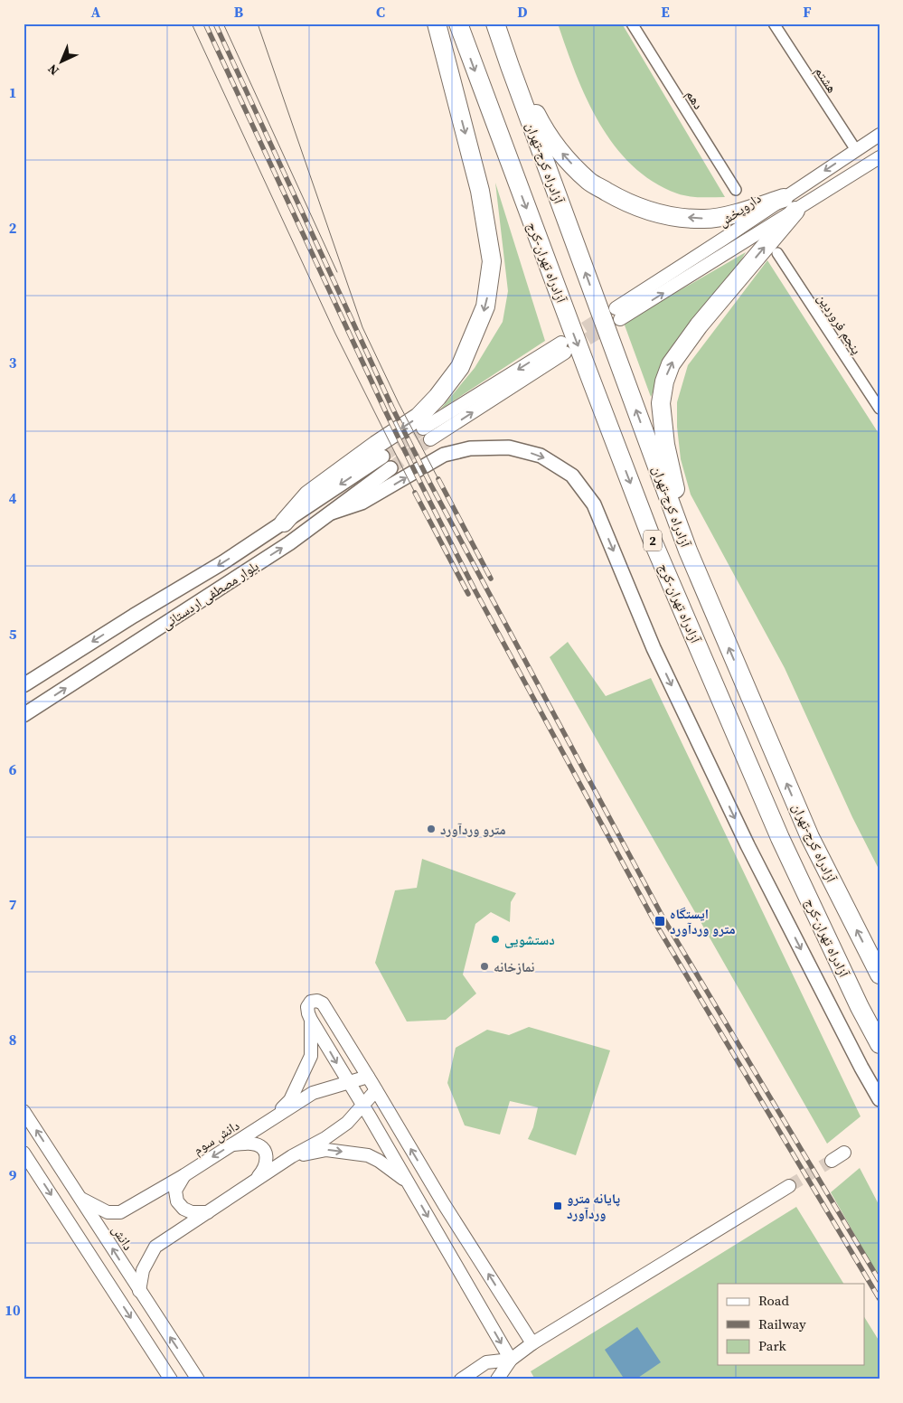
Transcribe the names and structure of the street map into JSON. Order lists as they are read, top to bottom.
{
  "streets": {
    "highway": ["آزادراه کرج-تهران", "آزادراه تهران-کرج", "2"],
    "main road": ["بلوار مصطفی اردستانی"],
    "street": [
      "هشتم",
      "دهم",
      "داروپخش",
      "پنجم فروردین",
      "دانش سوم",
      "دانش"
    ]
  },
  "crossings": [
    ["هشتم", "داروپخش"],
    ["دانش سوم", "دانش"]
  ],
  "one_way": ["آزادراه کرج-تهران", "آزادراه تهران-کرج"],
  "places": {
    "other": ["مترو وردآورد", "دستشویی", "نمازخانه"],
    "transit": ["ایستگاه مترو وردآورد", "پایانه مترو وردآورد"]
  },
  "legend": ["Road", "Railway", "Park"],
  "north": "bottom left",
  "grid": {
    "columns": [
      "A",
      "B",
      "C",
      "D",
      "E",
      "F"
    ],
    "rows": [
      "1",
      "2",
      "3",
      "4",
      "5",
      "6",
      "7",
      "8",
      "9",
      "10"
    ]
  }
}
